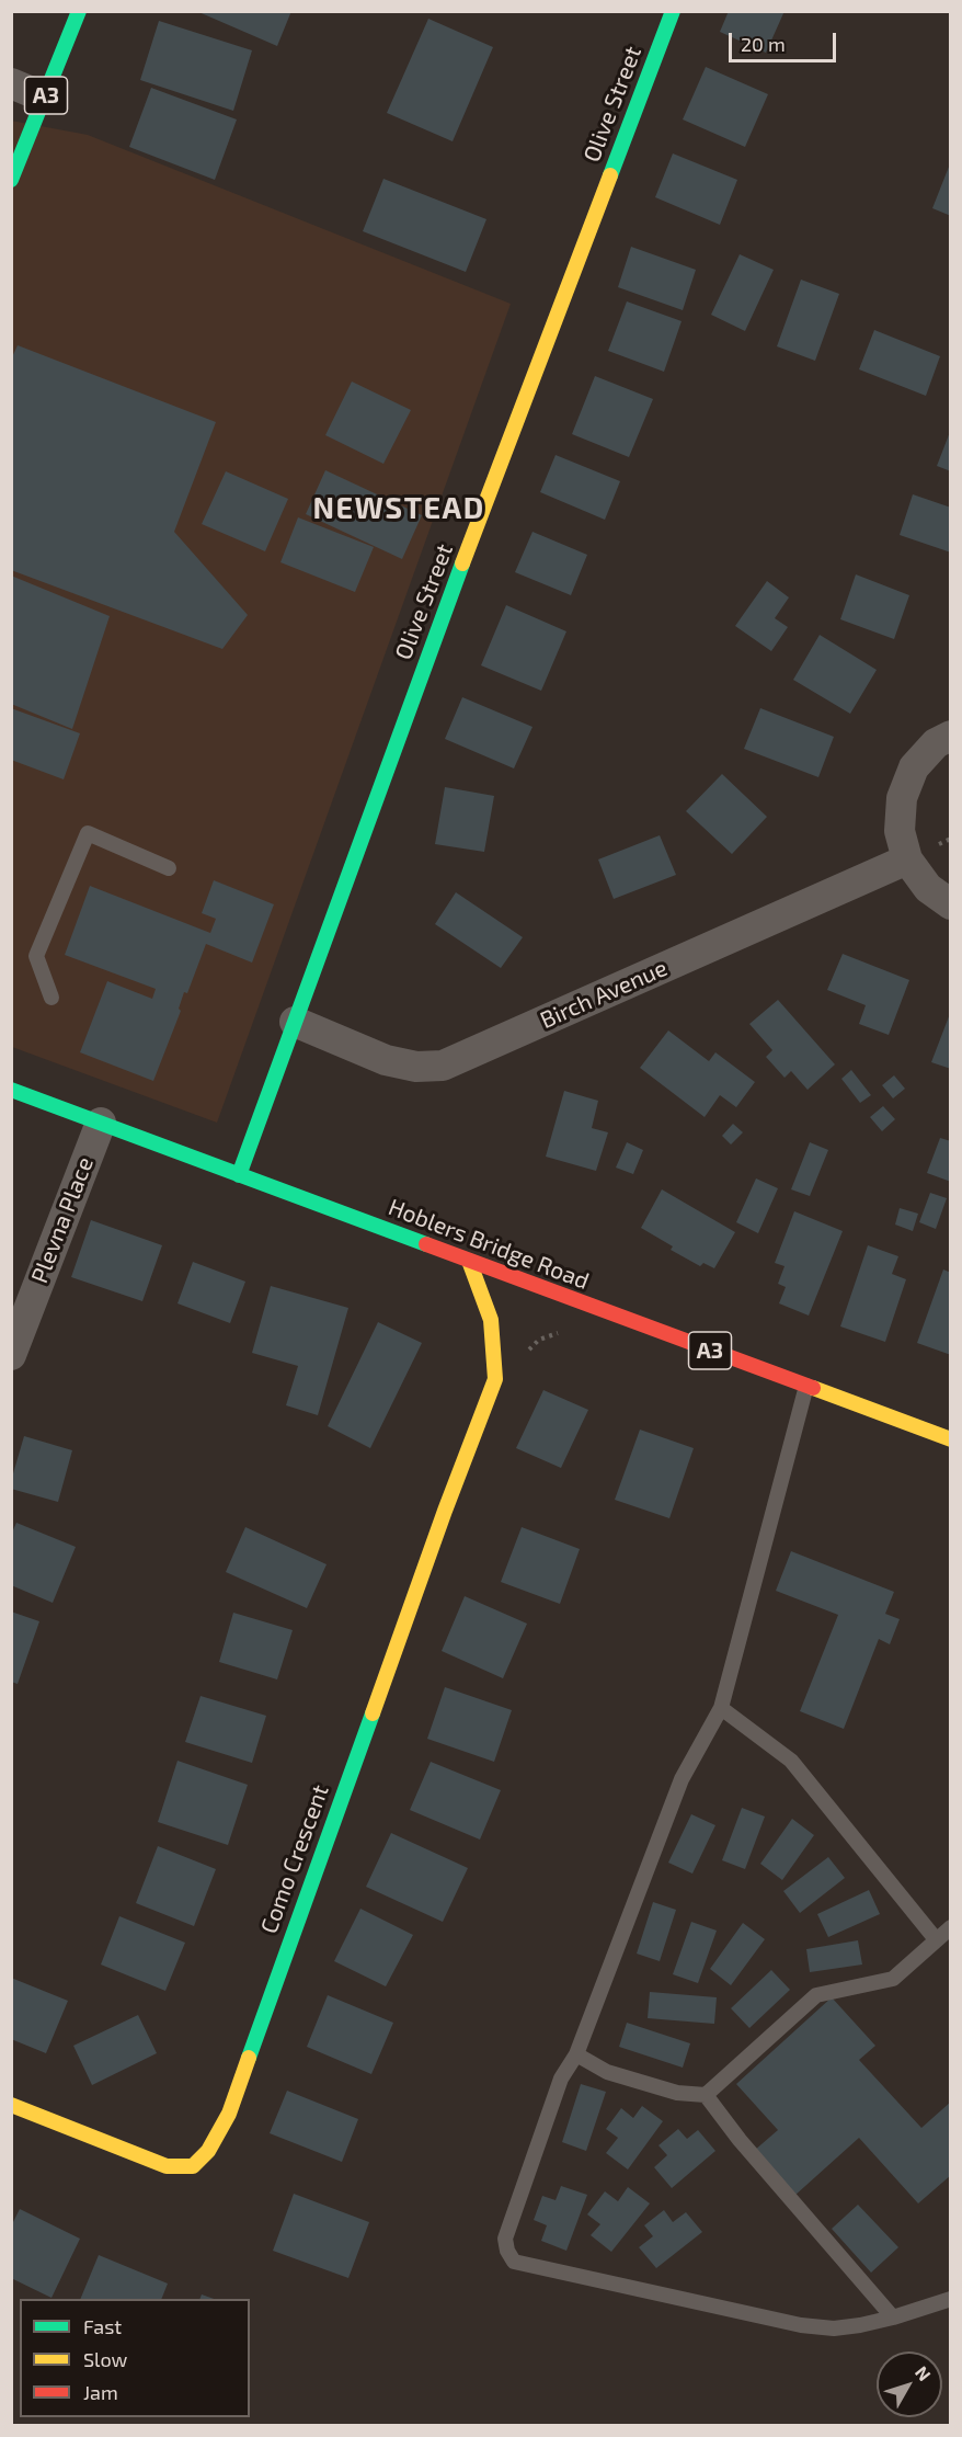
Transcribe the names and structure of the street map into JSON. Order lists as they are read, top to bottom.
{
  "streets": {
    "main road": [
      "A3",
      "Olive Street",
      "Hoblers Bridge Road",
      "Como Crescent"
    ],
    "street": ["Birch Avenue", "Plevna Place"]
  },
  "crossings": [
    ["Olive Street", "Birch Avenue"],
    ["Olive Street", "Hoblers Bridge Road"],
    ["Plevna Place", "Hoblers Bridge Road"],
    ["Hoblers Bridge Road", "Como Crescent"]
  ],
  "districts": ["NEWSTEAD"],
  "legend": ["Fast", "Slow", "Jam"],
  "scale_bar": "20 m",
  "north": "top right"
}
